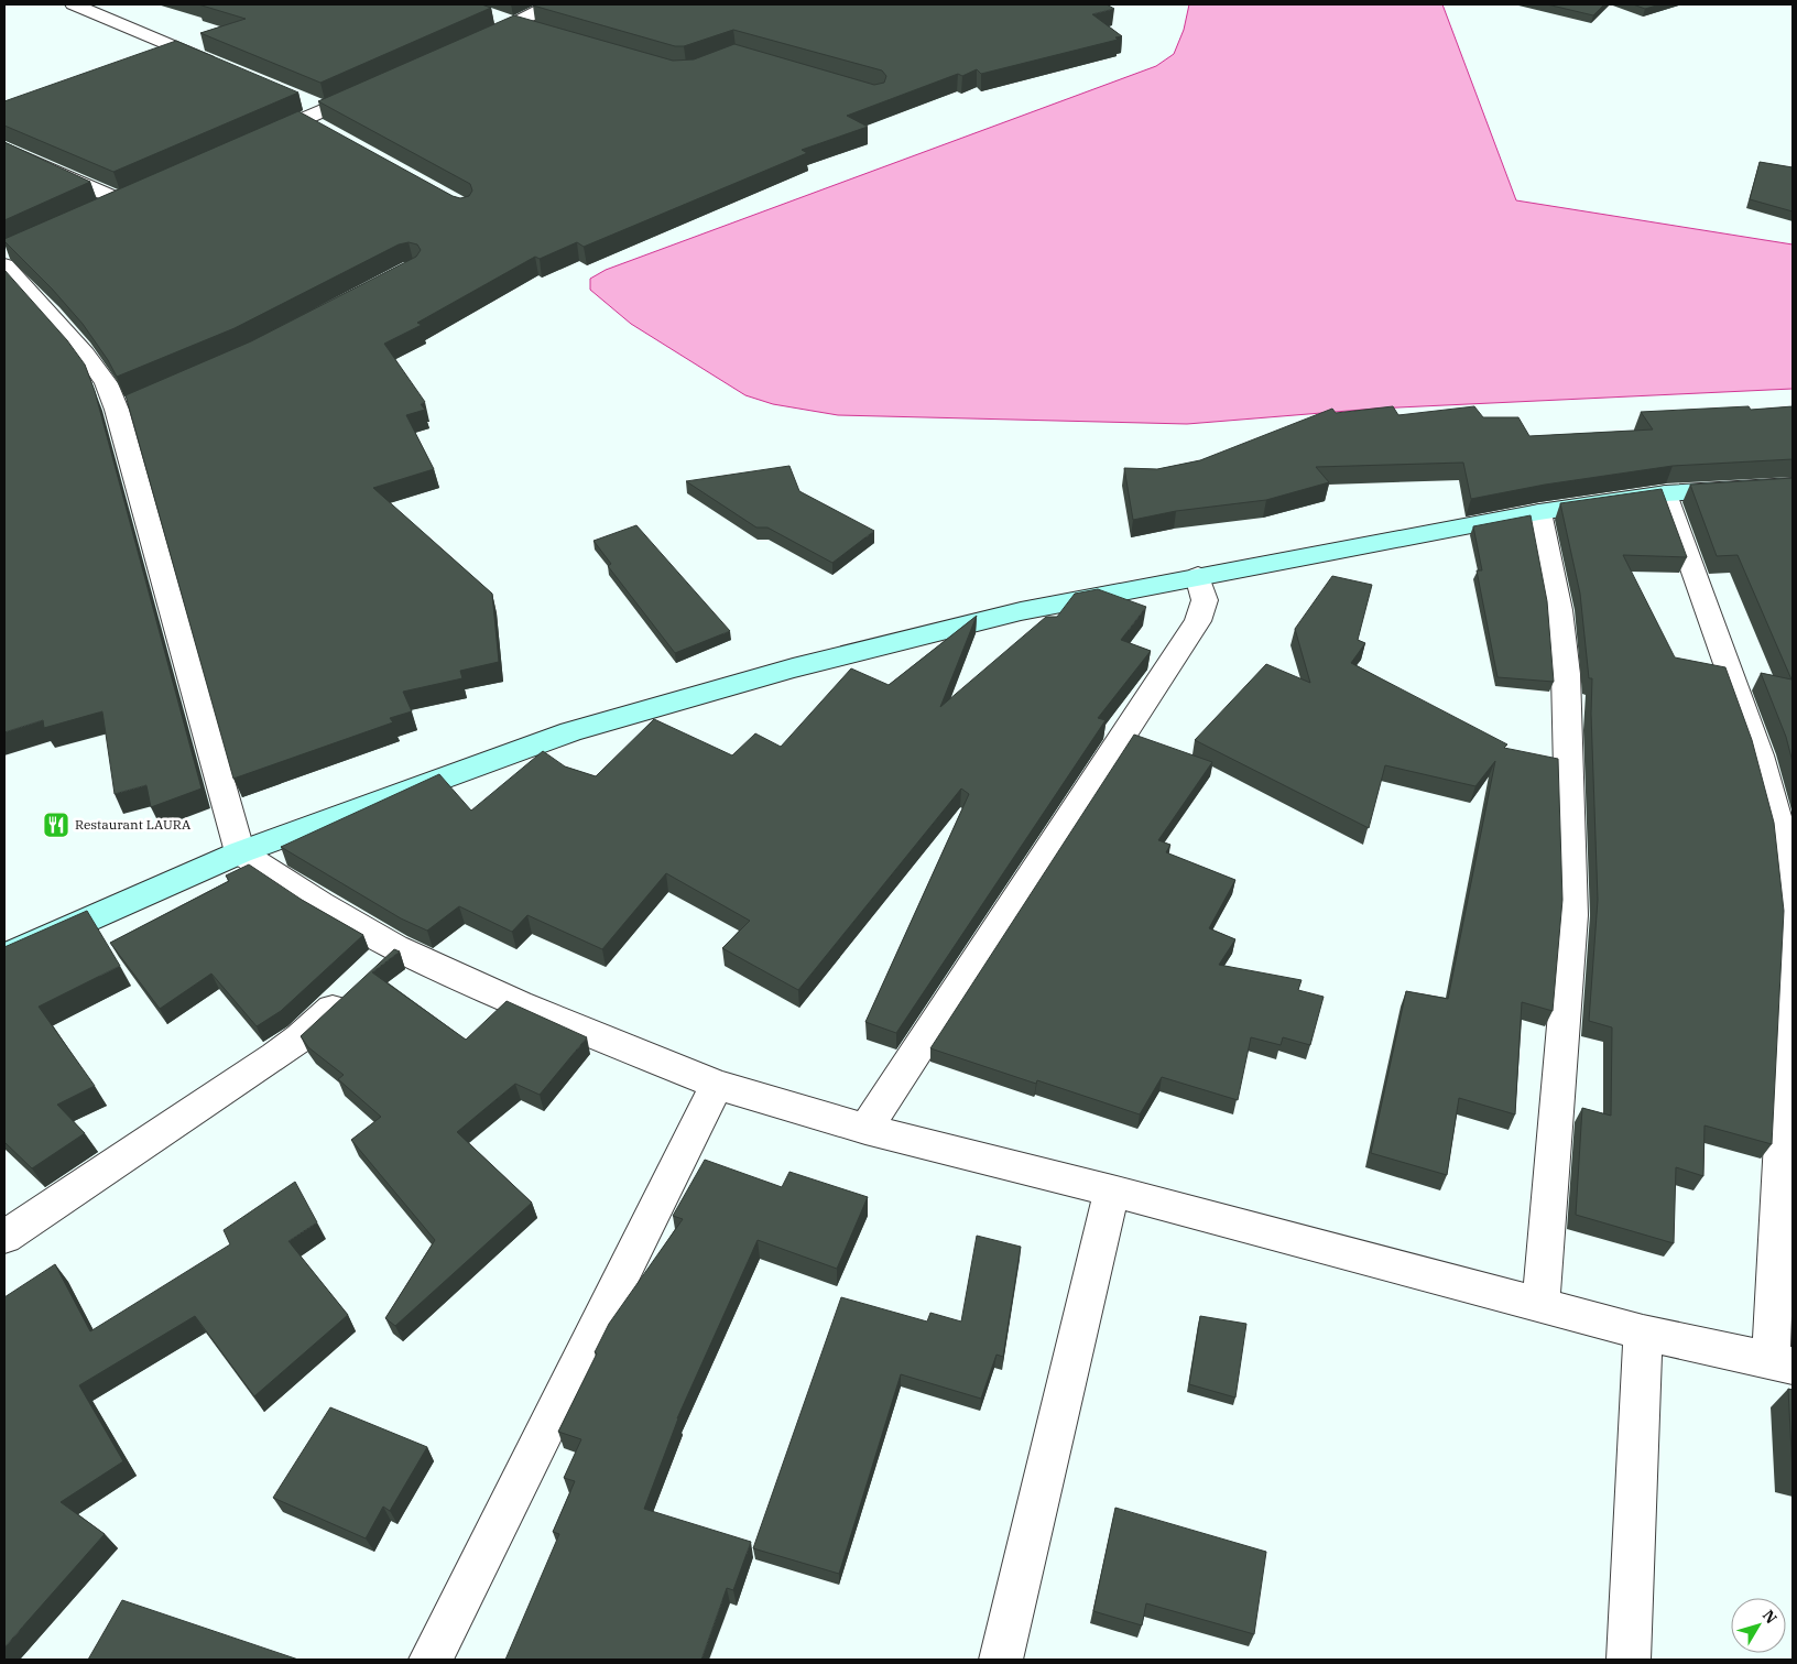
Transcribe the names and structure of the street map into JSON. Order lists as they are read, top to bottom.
{
  "places": {
    "restaurant": ["Restaurant LAURA"]
  },
  "north": "top right"
}
